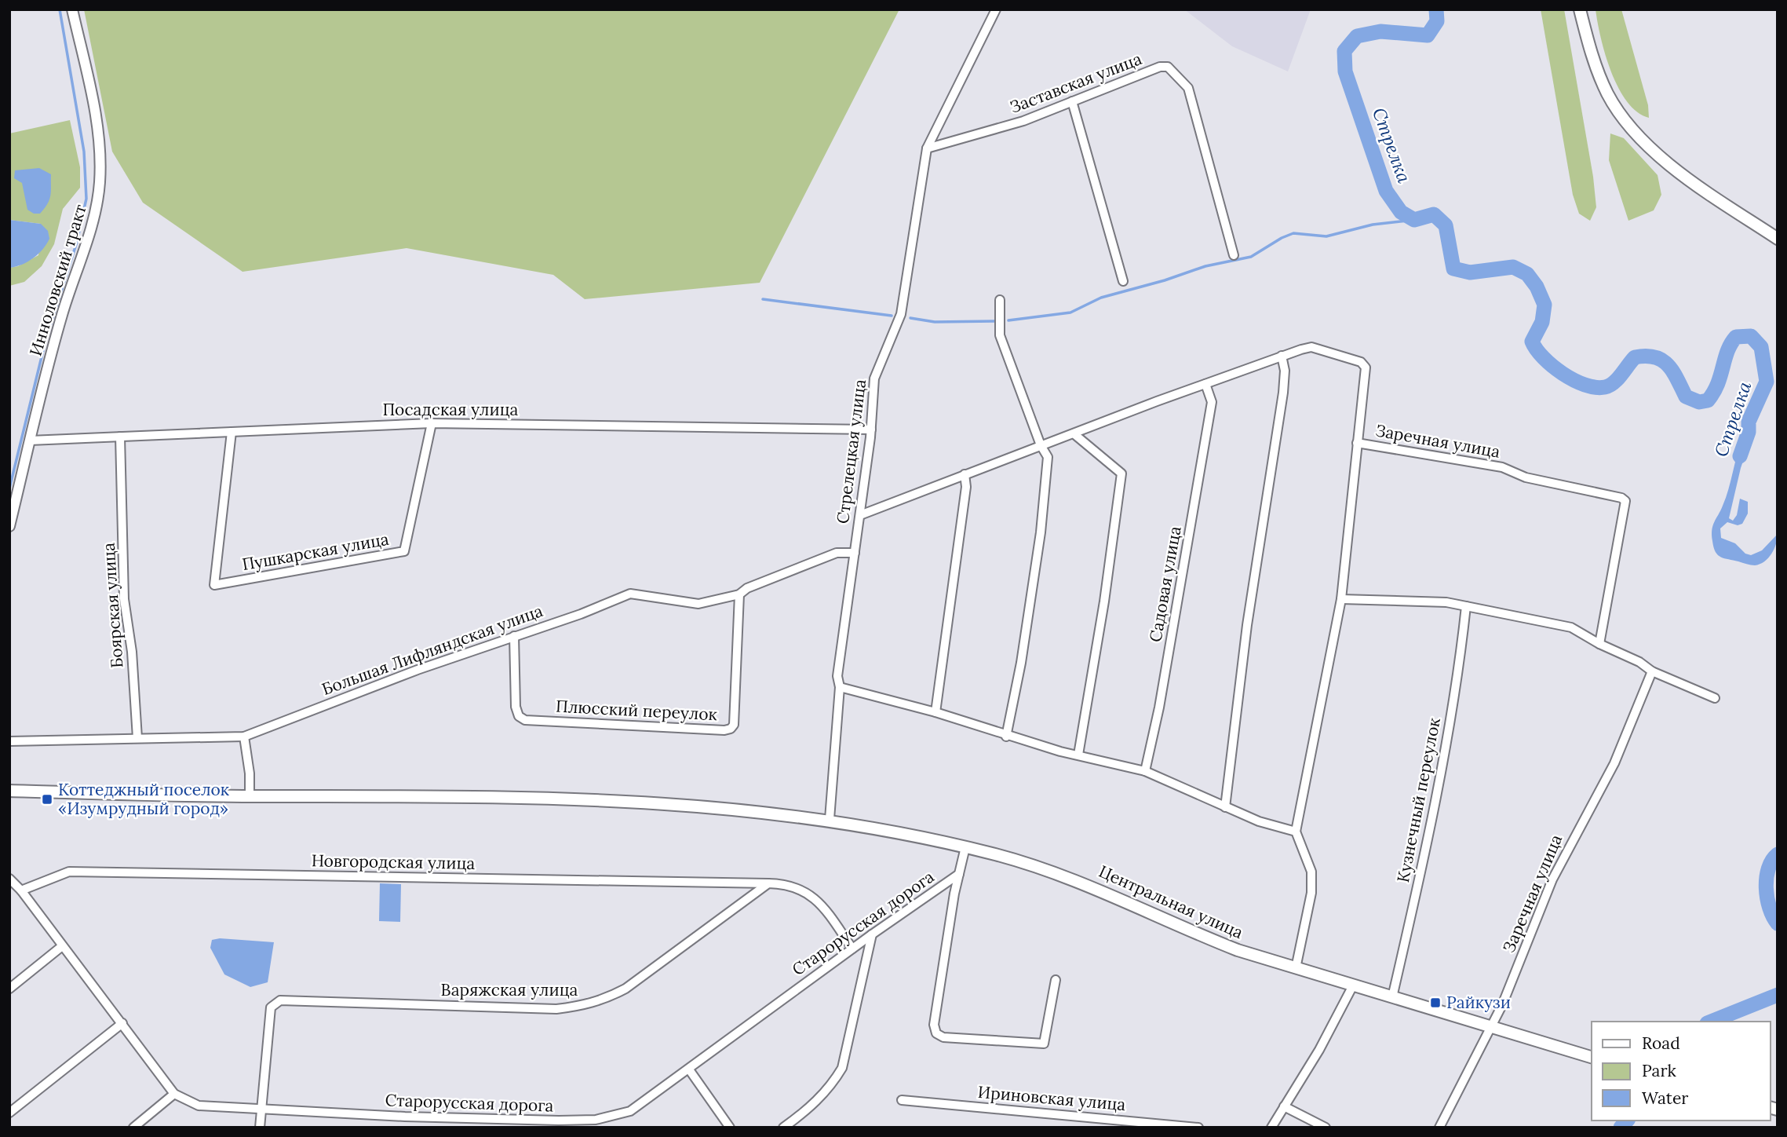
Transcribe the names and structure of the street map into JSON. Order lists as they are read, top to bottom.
{
  "streets": {
    "main road": ["Центральная улица"],
    "street": [
      "Заставская улица",
      "Инноловский тракт",
      "Посадская улица",
      "Заречная улица",
      "Стрелецкая улица",
      "Пушкарская улица",
      "Садовая улица",
      "Боярская улица",
      "Большая Лифляндская улица",
      "Плюсский переулок",
      "Кузнечный переулок",
      "Новгородская улица",
      "Старорусская дорога",
      "Варяжская улица",
      "Ириновская улица"
    ]
  },
  "crossings": [
    ["Заставская улица", "Стрелецкая улица"],
    ["Инноловский тракт", "Посадская улица"],
    ["Посадская улица", "Стрелецкая улица"],
    ["Посадская улица", "Пушкарская улица"],
    ["Посадская улица", "Боярская улица"],
    ["Заречная улица", "Центральная улица"],
    ["Стрелецкая улица", "Большая Лифляндская улица"],
    ["Стрелецкая улица", "Центральная улица"],
    ["Боярская улица", "Большая Лифляндская улица"],
    ["Большая Лифляндская улица", "Плюсский переулок"],
    ["Кузнечный переулок", "Центральная улица"],
    ["Новгородская улица", "Старорусская дорога"],
    ["Новгородская улица", "Варяжская улица"],
    ["Старорусская дорога", "Варяжская улица"]
  ],
  "water": ["Стрелка"],
  "places": {
    "transit": ["Коттеджный поселок «Изумрудный город»", "Райкузи"]
  },
  "legend": ["Road", "Park", "Water"]
}
